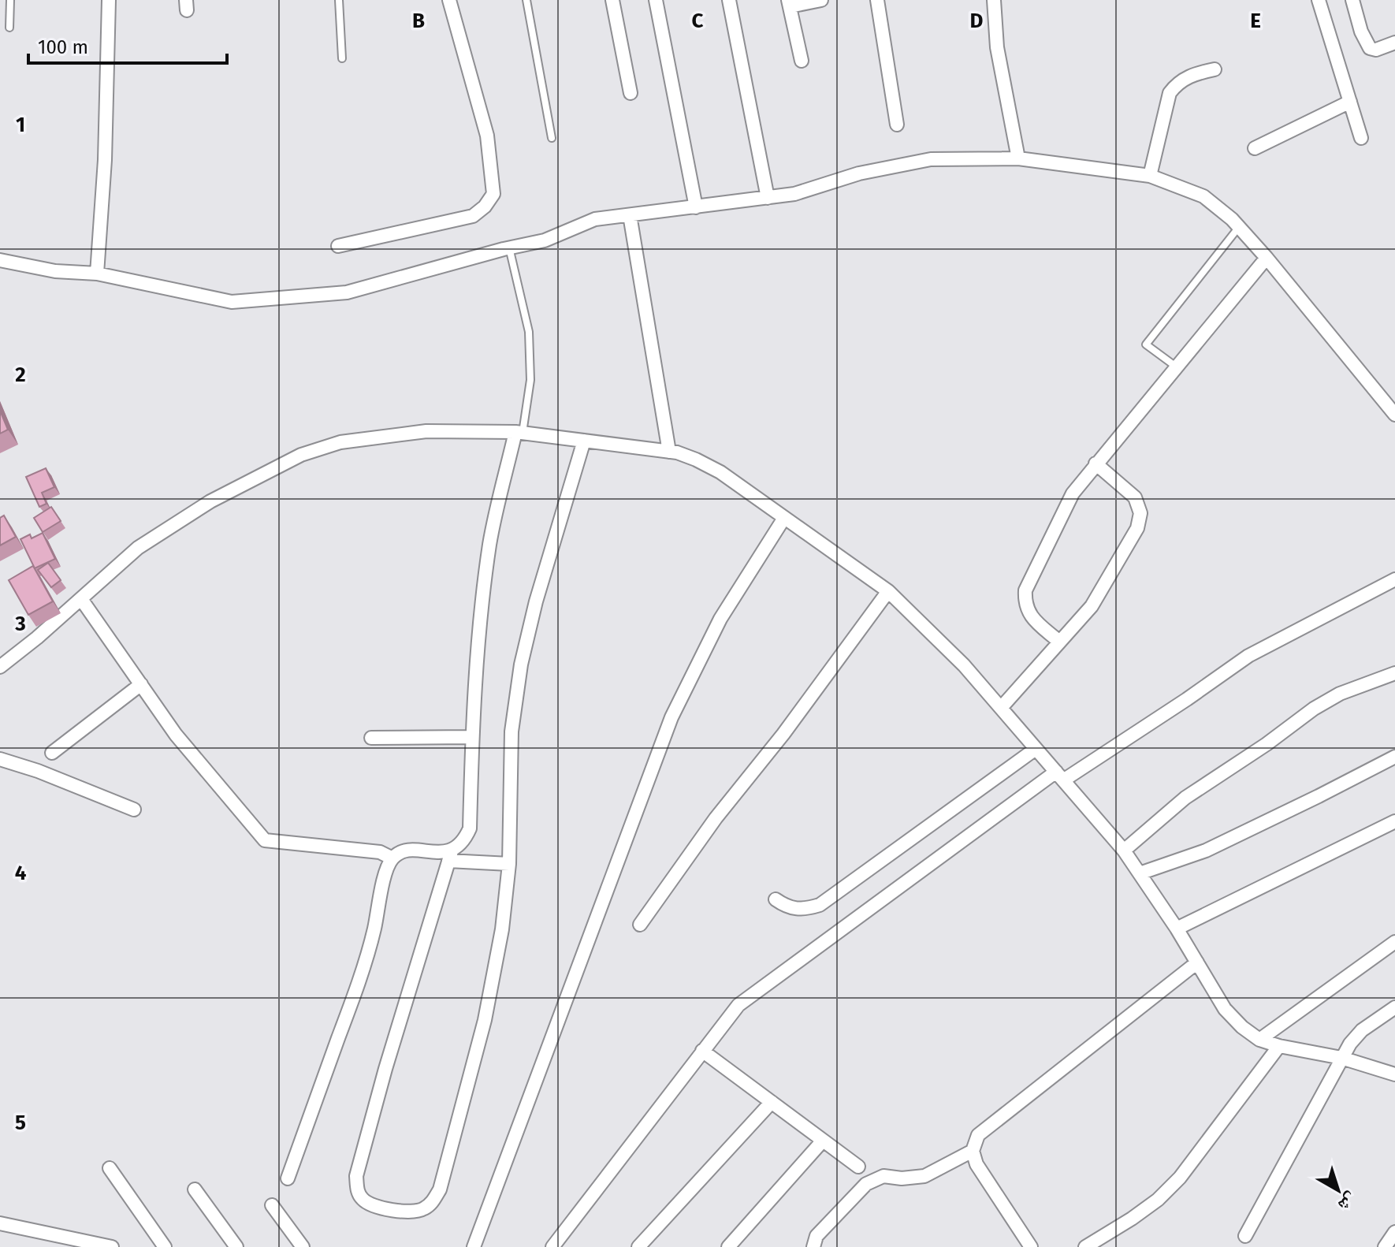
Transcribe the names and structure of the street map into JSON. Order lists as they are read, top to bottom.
{
  "scale_bar": "100 m",
  "north": "bottom right",
  "grid": {
    "columns": [
      "B",
      "C",
      "D",
      "E"
    ],
    "rows": [
      "1",
      "2",
      "3",
      "4",
      "5"
    ]
  }
}
